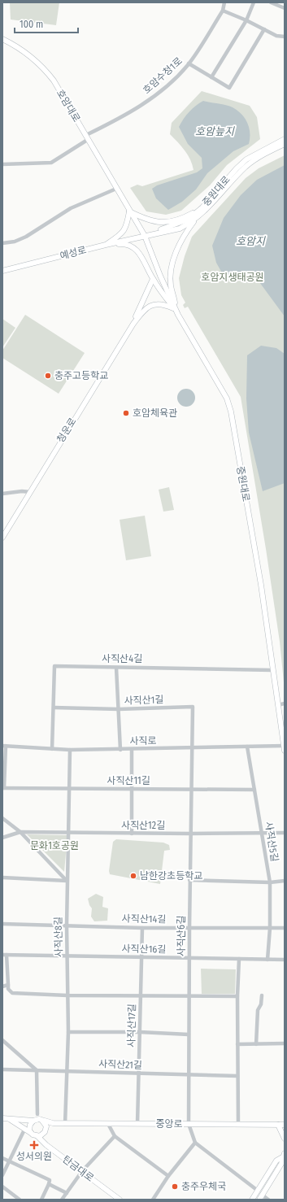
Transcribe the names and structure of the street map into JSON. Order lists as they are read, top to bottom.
{
  "streets": {
    "street": [
      "호암수청1로",
      "호암대로",
      "중원대로",
      "예성로",
      "청운로",
      "사직산4길",
      "사직산1길",
      "사직로",
      "사직산11길",
      "사직산12길",
      "사직산5길",
      "사직산14길",
      "사직산6길",
      "사직산8길",
      "사직산16길",
      "사직산17길",
      "사직산21길",
      "중앙로",
      "탄금대로"
    ]
  },
  "crossings": [
    ["호암수청1로", "호암대로"],
    ["호암대로", "중원대로"],
    ["호암대로", "예성로"],
    ["중원대로", "예성로"],
    ["중원대로", "사직산4길"],
    ["중원대로", "사직로"],
    ["사직산4길", "사직산1길"],
    ["사직산4길", "사직로"],
    ["사직산1길", "사직로"],
    ["사직산1길", "사직산6길"],
    ["사직로", "사직산5길"],
    ["사직로", "사직산6길"],
    ["사직로", "사직산8길"],
    ["사직산11길", "사직산5길"],
    ["사직산11길", "사직산6길"],
    ["사직산11길", "사직산8길"],
    ["사직산12길", "사직산5길"],
    ["사직산12길", "사직산6길"],
    ["사직산12길", "사직산8길"],
    ["사직산5길", "사직산14길"],
    ["사직산5길", "사직산16길"],
    ["사직산14길", "사직산6길"],
    ["사직산14길", "사직산8길"],
    ["사직산14길", "사직산17길"],
    ["사직산6길", "사직산16길"],
    ["사직산6길", "사직산21길"],
    ["사직산6길", "중앙로"],
    ["사직산8길", "사직산16길"],
    ["사직산8길", "사직산21길"],
    ["사직산8길", "중앙로"],
    ["사직산16길", "사직산17길"],
    ["사직산17길", "사직산21길"],
    ["사직산17길", "중앙로"],
    ["중앙로", "탄금대로"]
  ],
  "water": ["호암늪지", "호암지"],
  "parks": ["호암지생태공원", "문화1호공원"],
  "places": {
    "other": [
      "충주고등학교",
      "호암체육관",
      "남한강초등학교",
      "충주우체국"
    ],
    "health": ["성서의원"]
  },
  "scale_bar": "100 m"
}
